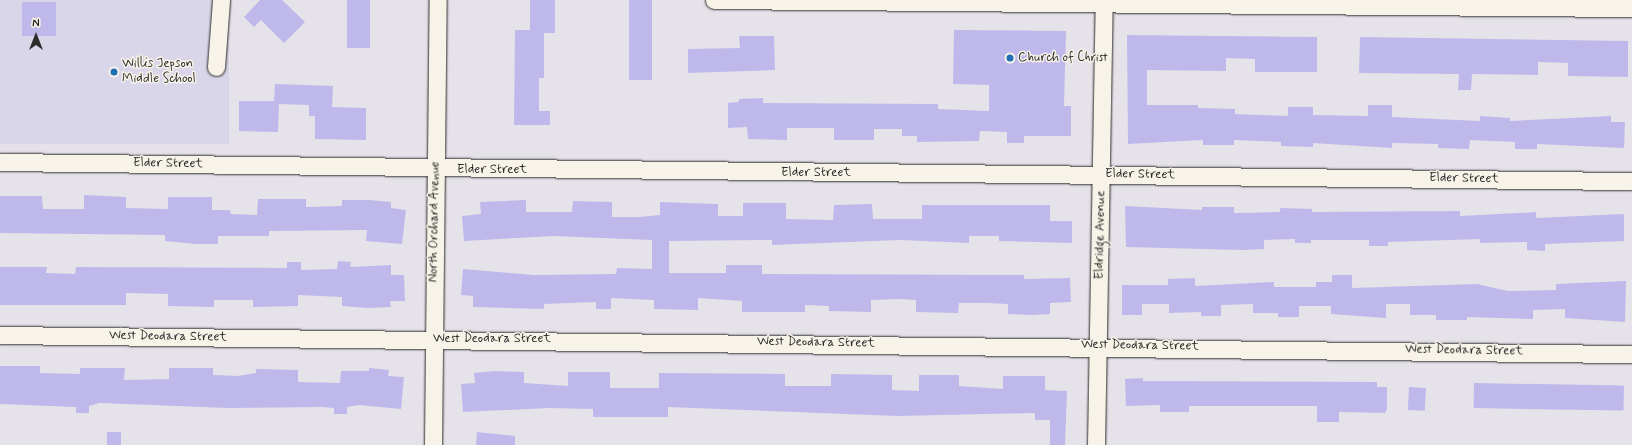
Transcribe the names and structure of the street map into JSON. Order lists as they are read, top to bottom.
{
  "streets": {
    "street": [
      "Elder Street",
      "North Orchard Avenue",
      "Eldridge Avenue",
      "West Deodara Street"
    ]
  },
  "crossings": [
    ["Elder Street", "North Orchard Avenue"],
    ["Elder Street", "Eldridge Avenue"],
    ["North Orchard Avenue", "West Deodara Street"],
    ["Eldridge Avenue", "West Deodara Street"]
  ],
  "places": ["Church of Christ", "Willis Jepson Middle School"],
  "north": "top"
}
